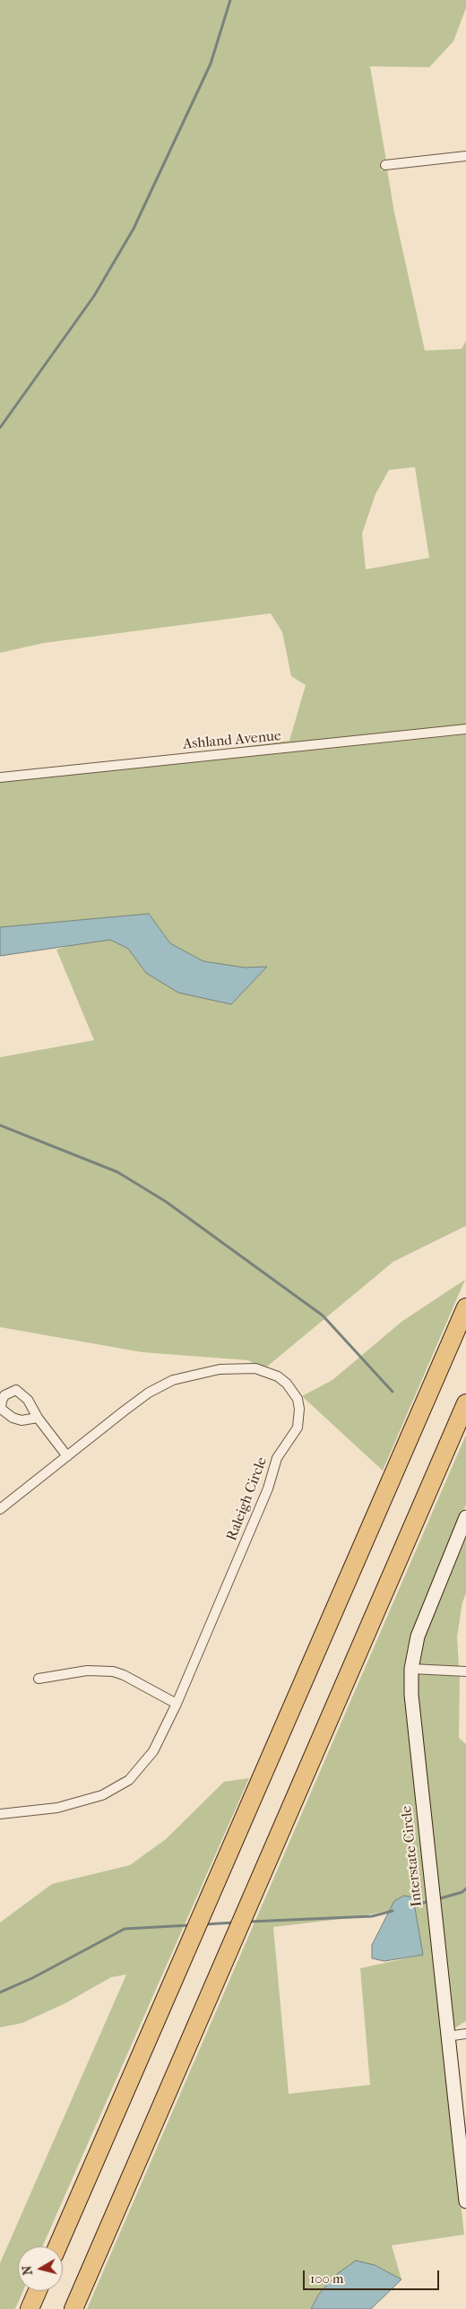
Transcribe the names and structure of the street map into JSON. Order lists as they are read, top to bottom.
{
  "streets": {
    "street": ["Ashland Avenue", "Raleigh Circle", "Interstate Circle"]
  },
  "scale_bar": "100 m",
  "north": "left"
}
